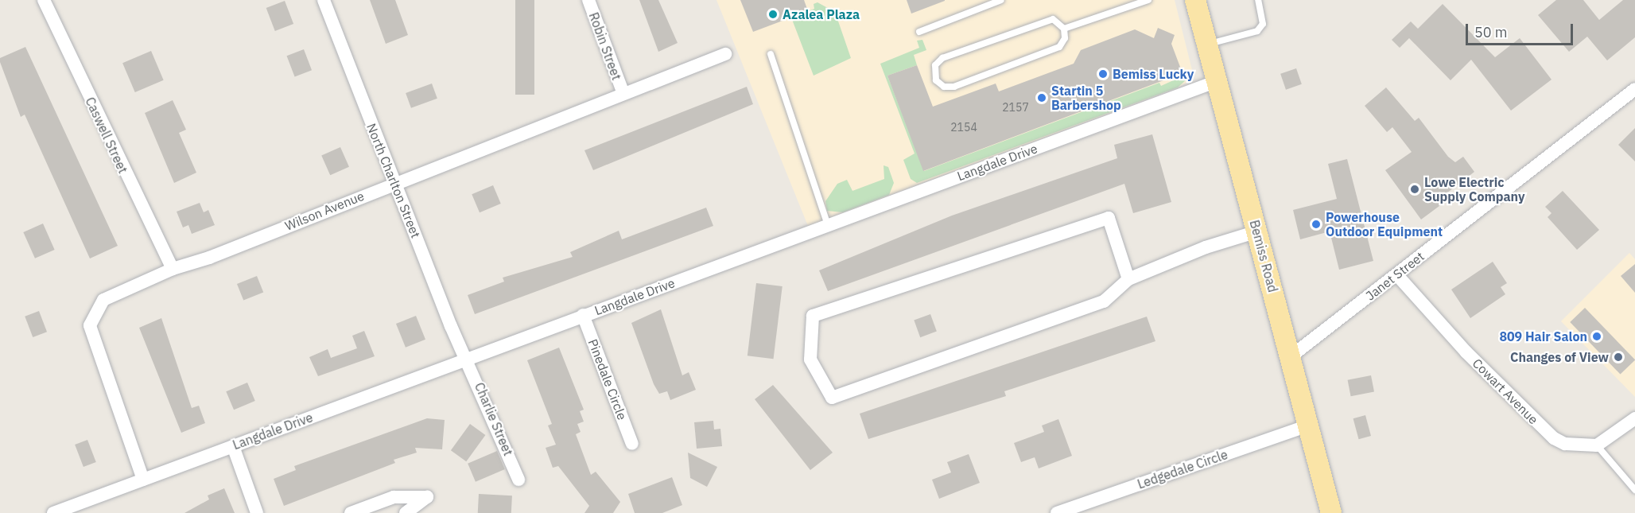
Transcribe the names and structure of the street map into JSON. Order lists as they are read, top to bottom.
{
  "streets": {
    "main road": ["Bemiss Road"],
    "street": [
      "Robin Street",
      "Caswell Street",
      "Langdale Drive",
      "North Charlton Street",
      "Wilson Avenue",
      "Janet Street",
      "Pinedale Circle",
      "Cowart Avenue",
      "Charlie Street",
      "Ledgedale Circle"
    ]
  },
  "crossings": [
    ["Robin Street", "Wilson Avenue"],
    ["Caswell Street", "Wilson Avenue"],
    ["Langdale Drive", "North Charlton Street"],
    ["Langdale Drive", "Wilson Avenue"],
    ["Langdale Drive", "Bemiss Road"],
    ["Langdale Drive", "Pinedale Circle"],
    ["Langdale Drive", "Charlie Street"],
    ["North Charlton Street", "Wilson Avenue"],
    ["North Charlton Street", "Charlie Street"],
    ["Bemiss Road", "Janet Street"],
    ["Bemiss Road", "Ledgedale Circle"],
    ["Janet Street", "Cowart Avenue"]
  ],
  "places": [
    "Azalea Plaza",
    "Bemiss Lucky",
    "Startin 5 Barbershop",
    "Lowe Electric Supply Company",
    "Powerhouse Outdoor Equipment",
    "809 Hair Salon",
    "Changes of View"
  ],
  "house_numbers": ["2157", "2154"],
  "scale_bar": "50 m"
}
